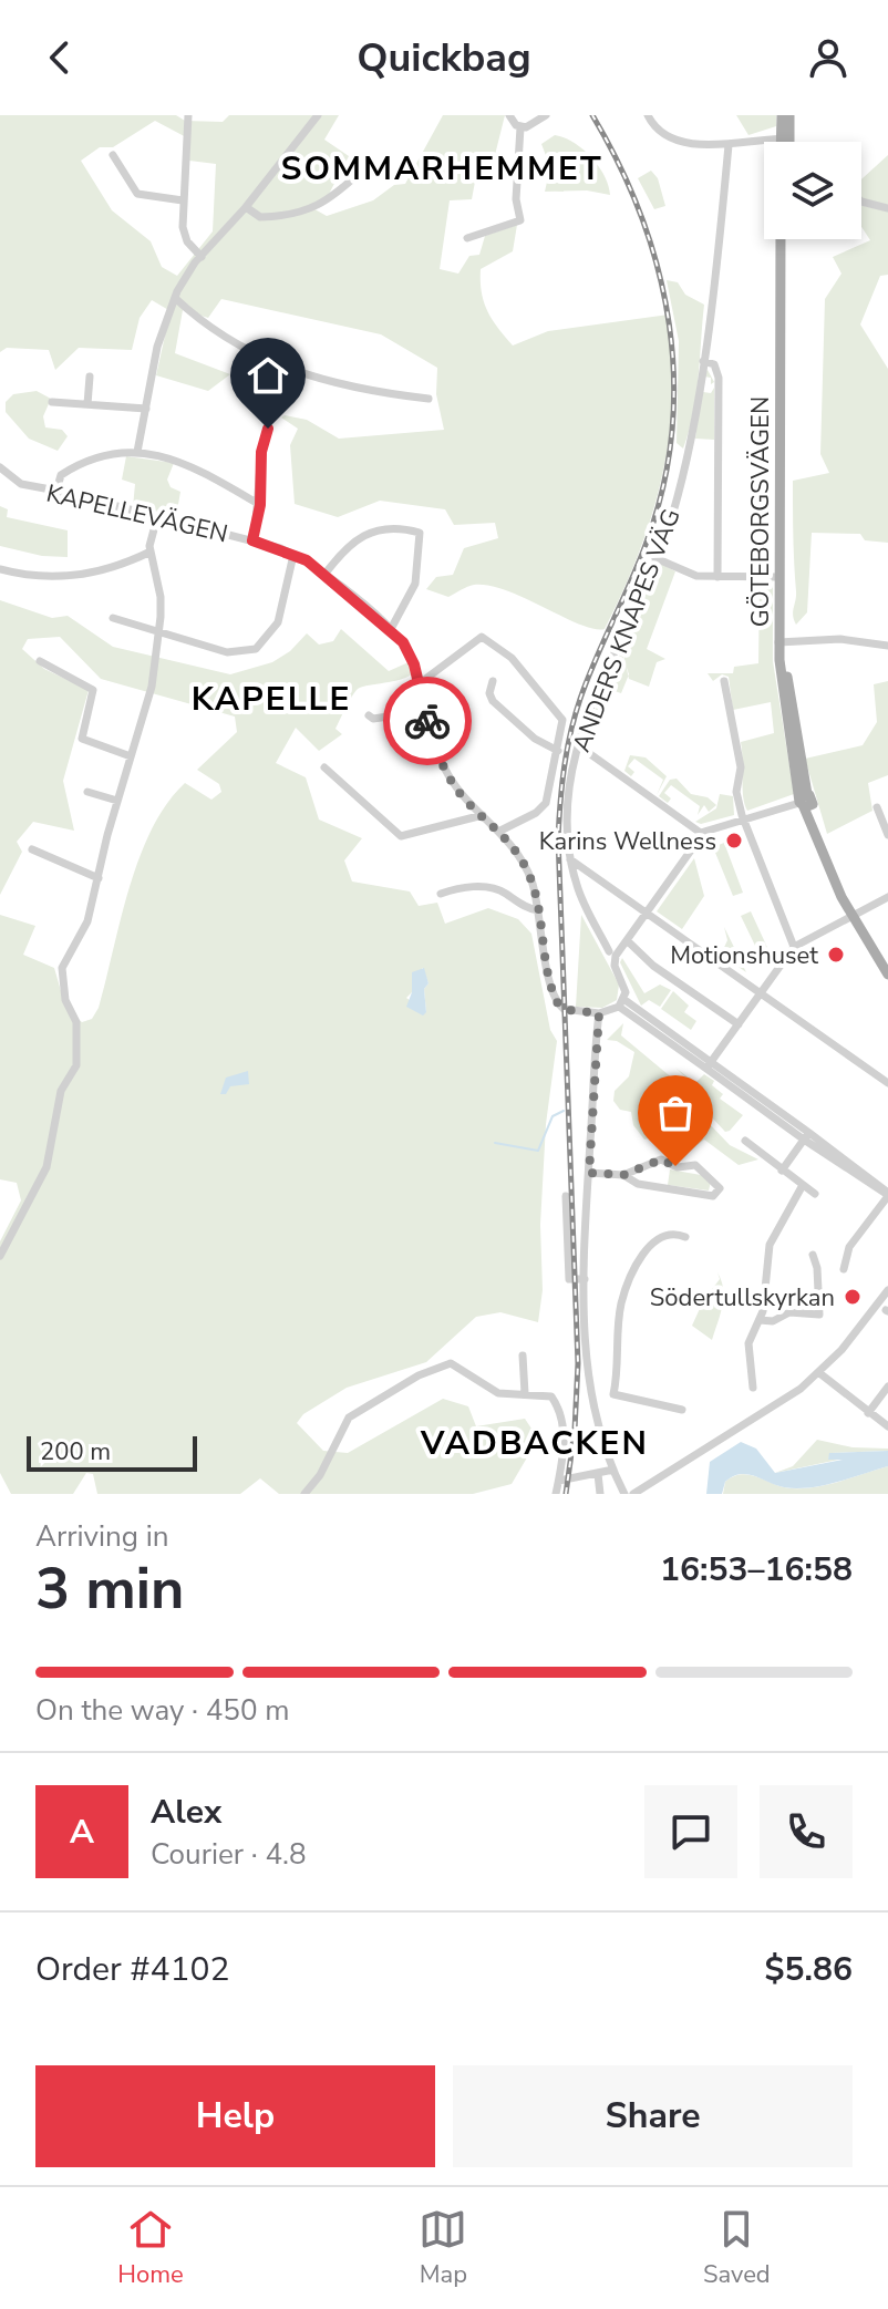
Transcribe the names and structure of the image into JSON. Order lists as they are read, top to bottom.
{
  "streets": {
    "main road": ["GÖTEBORGSVÄGEN"],
    "street": ["KAPELLEVÄGEN", "ANDERS KNAPES VÄG"]
  },
  "districts": ["SOMMARHEMMET", "KAPELLE", "VADBACKEN"],
  "places": ["Karins Wellness", "Motionshuset", "Södertullskyrkan"],
  "scale_bar": "200 m",
  "page": {
    "header": "Quickbag",
    "scale": "200 m",
    "heading": ["3 min", "Arriving in", "16:53–16:58"],
    "panel": [
      "Alex",
      "Courier · 4.8",
      "Order #4102",
      "$5.86"
    ],
    "bar": "On the way · 450 m",
    "round": "A",
    "buttons": ["Help", "Share"],
    "tabs": ["Home", "Map", "Saved"]
  }
}
